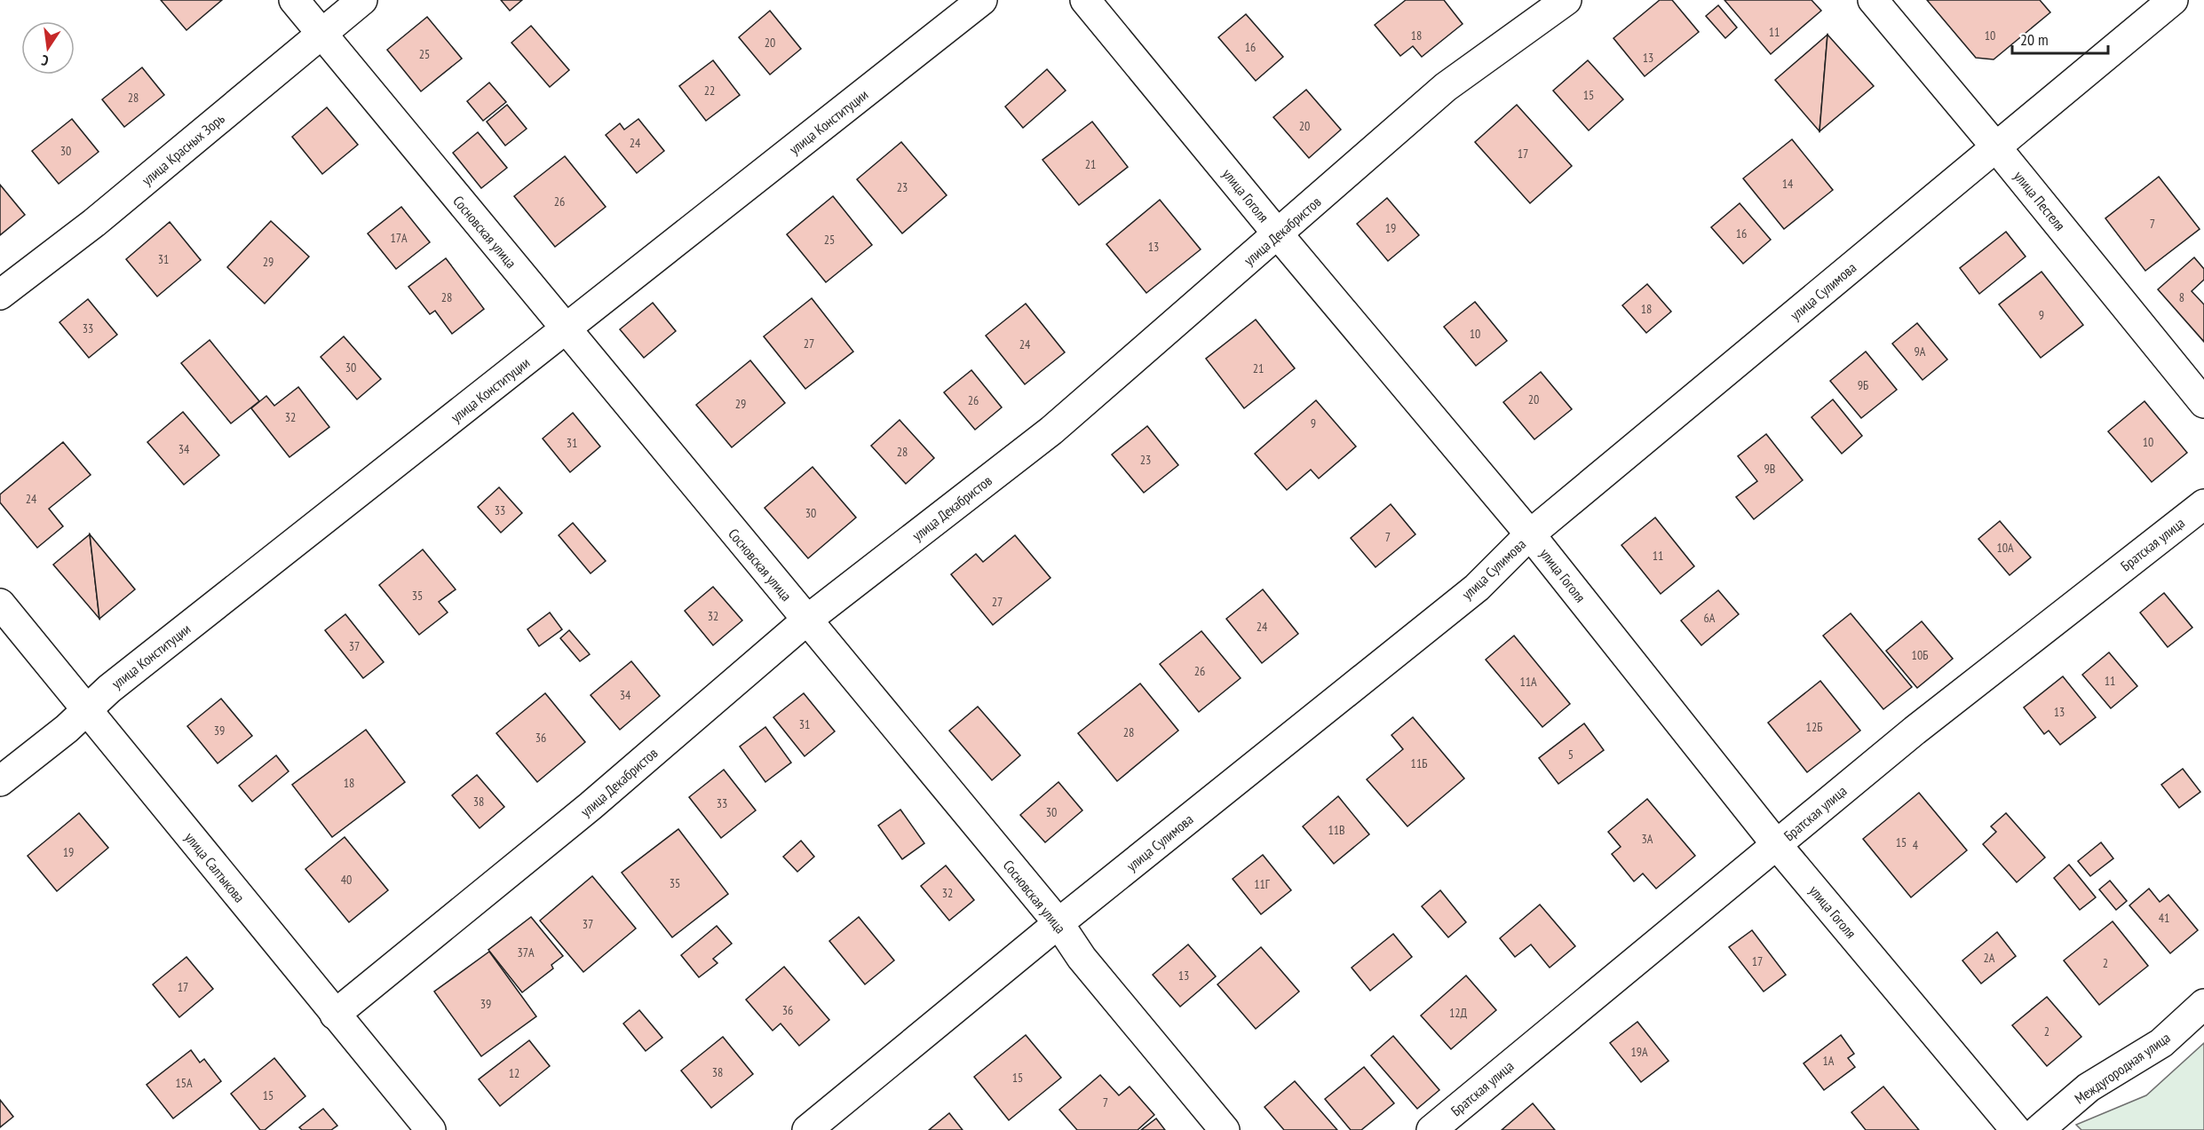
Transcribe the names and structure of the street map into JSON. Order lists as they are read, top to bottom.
{
  "streets": {
    "street": [
      "улица Конституции",
      "улица Красных Зорь",
      "улица Гоголя",
      "улица Пестеля",
      "улица Декабристов",
      "Сосновская улица",
      "улица Сулимова",
      "Братская улица",
      "улица Салтыкова",
      "Междугородная улица"
    ]
  },
  "crossings": [
    ["улица Конституции", "Сосновская улица"],
    ["улица Конституции", "улица Салтыкова"],
    ["улица Красных Зорь", "Сосновская улица"],
    ["улица Гоголя", "улица Декабристов"],
    ["улица Гоголя", "улица Сулимова"],
    ["улица Гоголя", "Братская улица"],
    ["улица Пестеля", "улица Сулимова"],
    ["улица Декабристов", "Сосновская улица"],
    ["улица Декабристов", "улица Салтыкова"],
    ["Сосновская улица", "улица Сулимова"]
  ],
  "house_numbers": [
    "11",
    "18",
    "10",
    "20",
    "16",
    "25",
    "13",
    "22",
    "15",
    "28",
    "20",
    "24",
    "30",
    "17",
    "21",
    "14",
    "23",
    "26",
    "7",
    "19",
    "16",
    "17А",
    "25",
    "13",
    "31",
    "29",
    "28",
    "8",
    "18",
    "9",
    "33",
    "10",
    "27",
    "24",
    "9А",
    "30",
    "21",
    "9Б",
    "20",
    "26",
    "29",
    "32",
    "9",
    "10",
    "31",
    "34",
    "28",
    "23",
    "9В",
    "24",
    "33",
    "30",
    "7",
    "10А",
    "11",
    "35",
    "27",
    "32",
    "6А",
    "24",
    "37",
    "10Б",
    "26",
    "11",
    "11А",
    "34",
    "13",
    "31",
    "12Б",
    "39",
    "28",
    "36",
    "5",
    "11Б",
    "18",
    "38",
    "33",
    "30",
    "11В",
    "3А",
    "15",
    "4",
    "19",
    "40",
    "35",
    "11Г",
    "32",
    "41",
    "37",
    "37А",
    "2А",
    "17",
    "2",
    "13",
    "17",
    "39",
    "36",
    "12Д",
    "2",
    "19А",
    "1А",
    "38",
    "12",
    "15",
    "15А",
    "15",
    "7"
  ],
  "scale_bar": "20 m",
  "north": "bottom"
}
